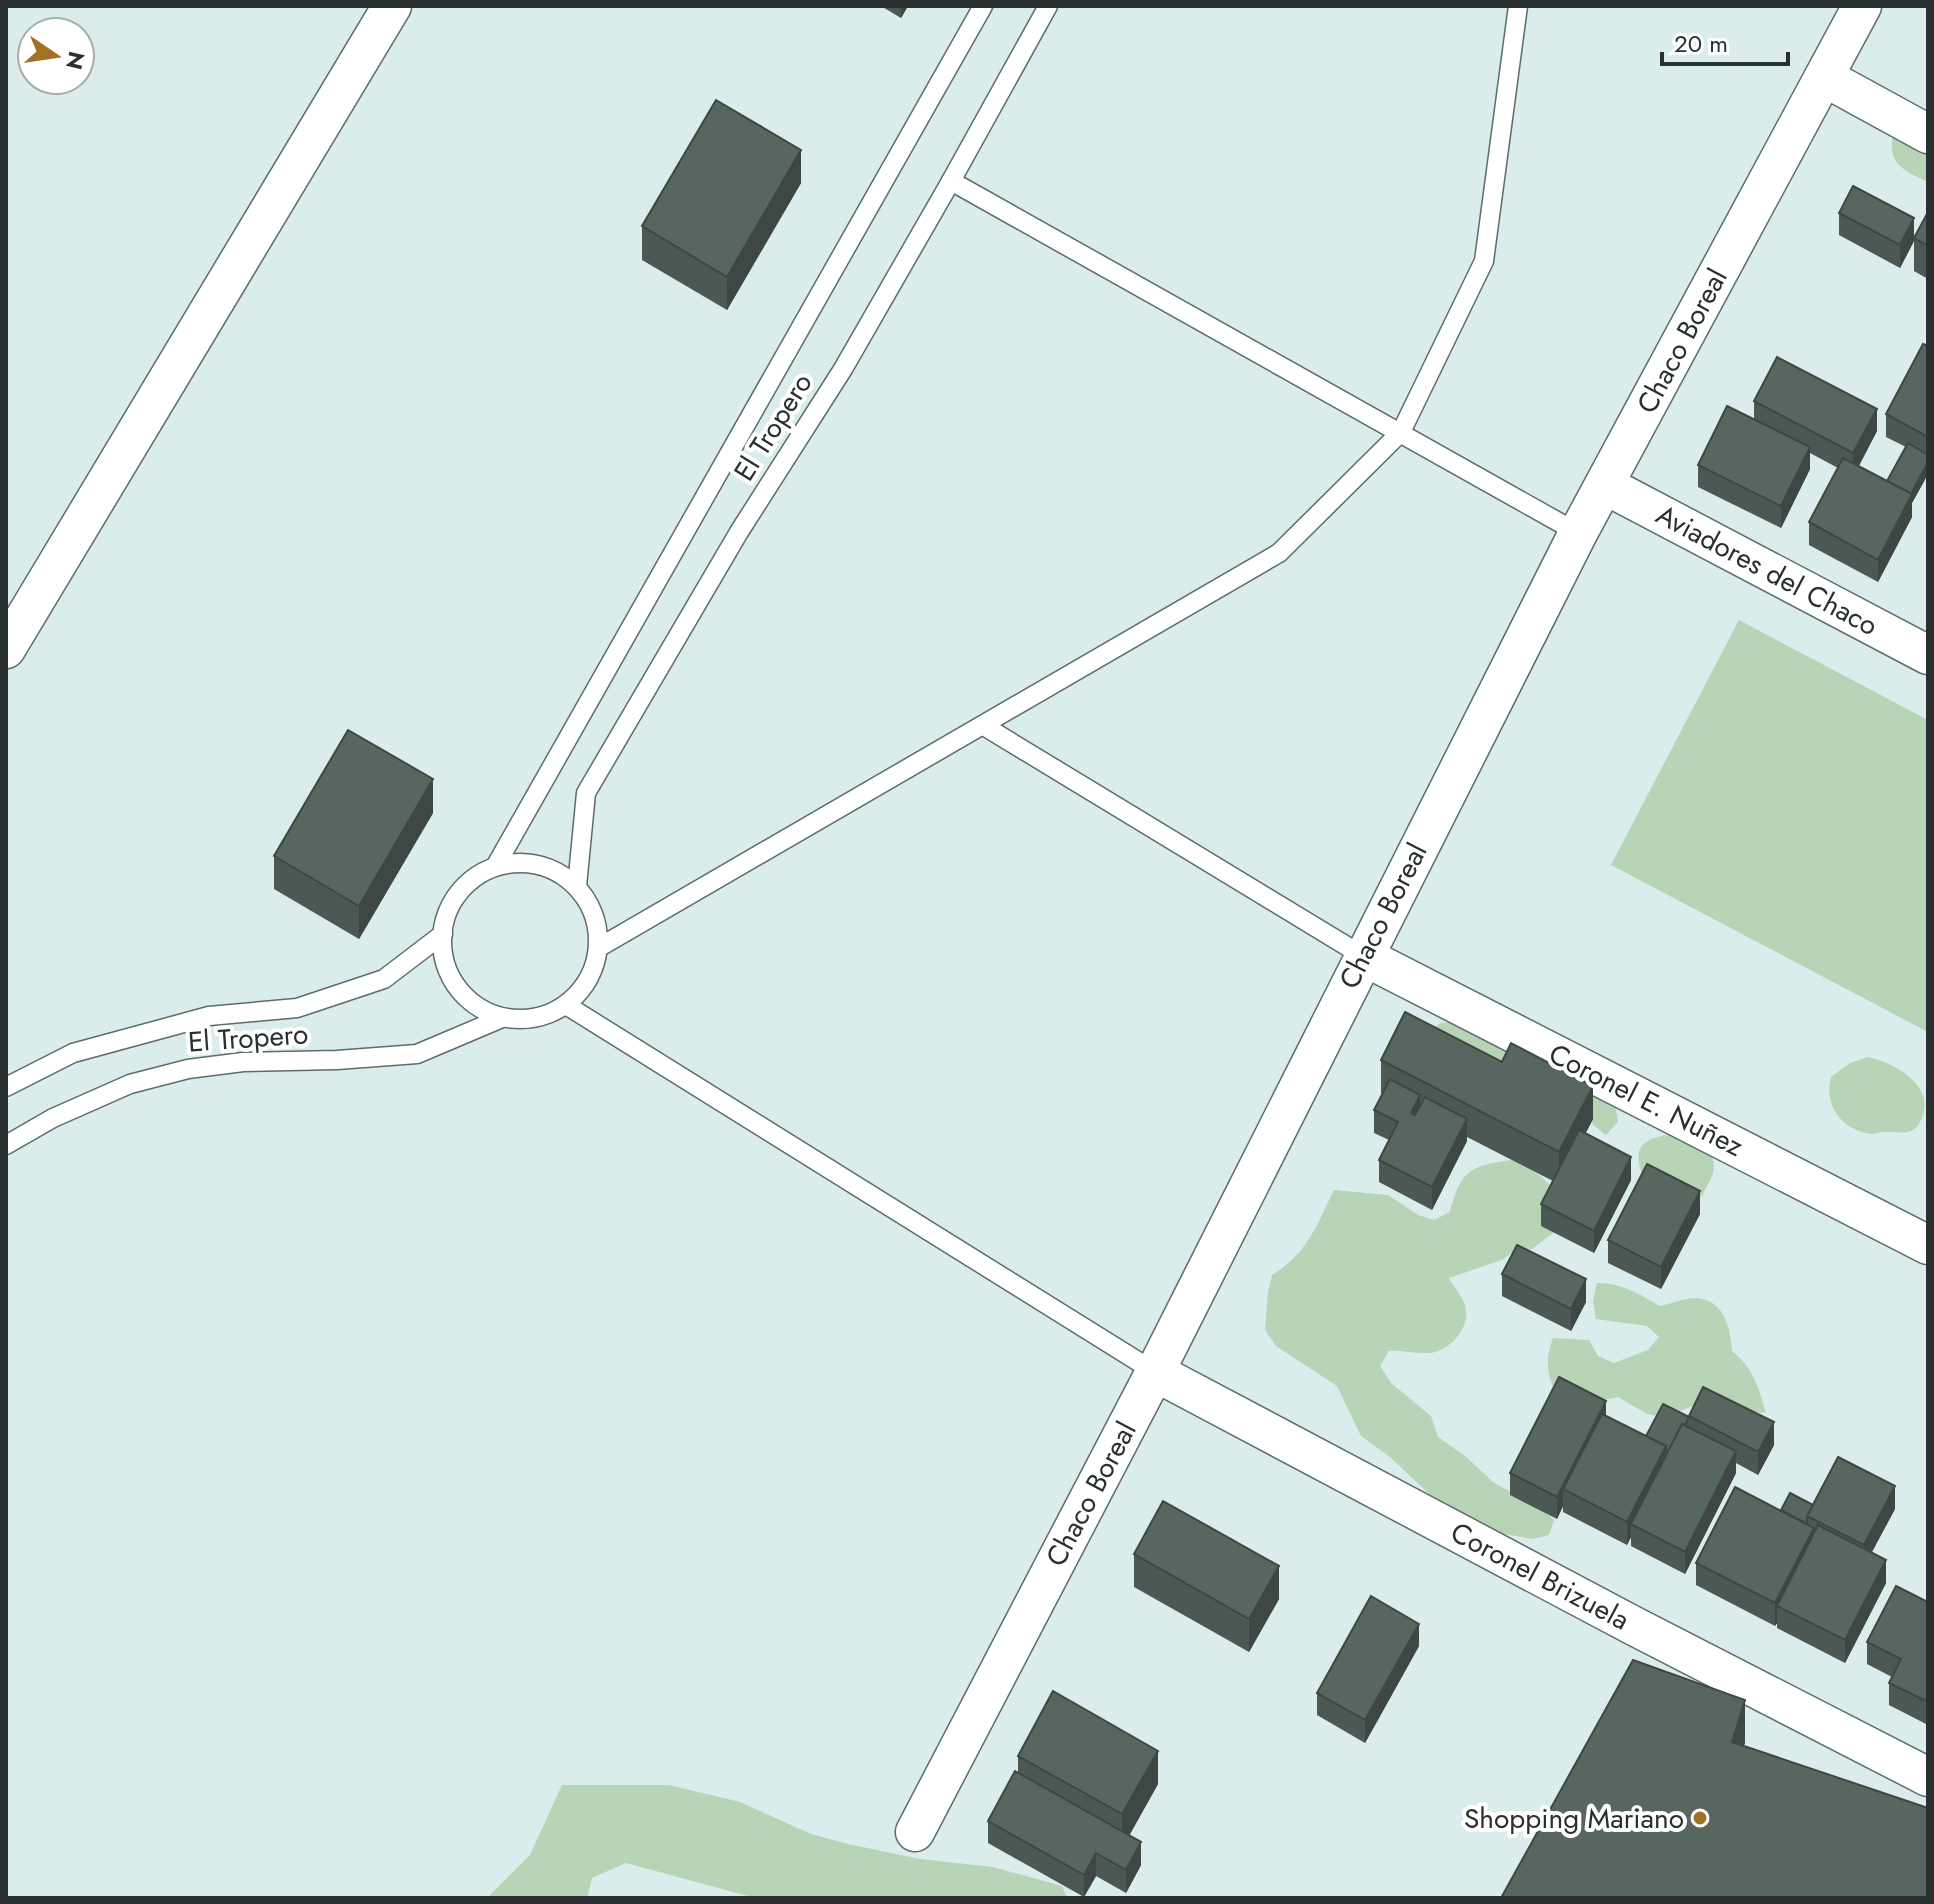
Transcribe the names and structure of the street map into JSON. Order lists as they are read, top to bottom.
{
  "streets": {
    "street": [
      "Chaco Boreal",
      "Aviadores del Chaco",
      "Coronel E. Nuñez",
      "Coronel Brizuela"
    ],
    "lane": ["El Tropero"]
  },
  "crossings": [
    ["Chaco Boreal", "Aviadores del Chaco"],
    ["Chaco Boreal", "Coronel E. Nuñez"],
    ["Chaco Boreal", "Coronel Brizuela"]
  ],
  "places": ["Shopping Mariano"],
  "scale_bar": "20 m",
  "north": "right"
}
